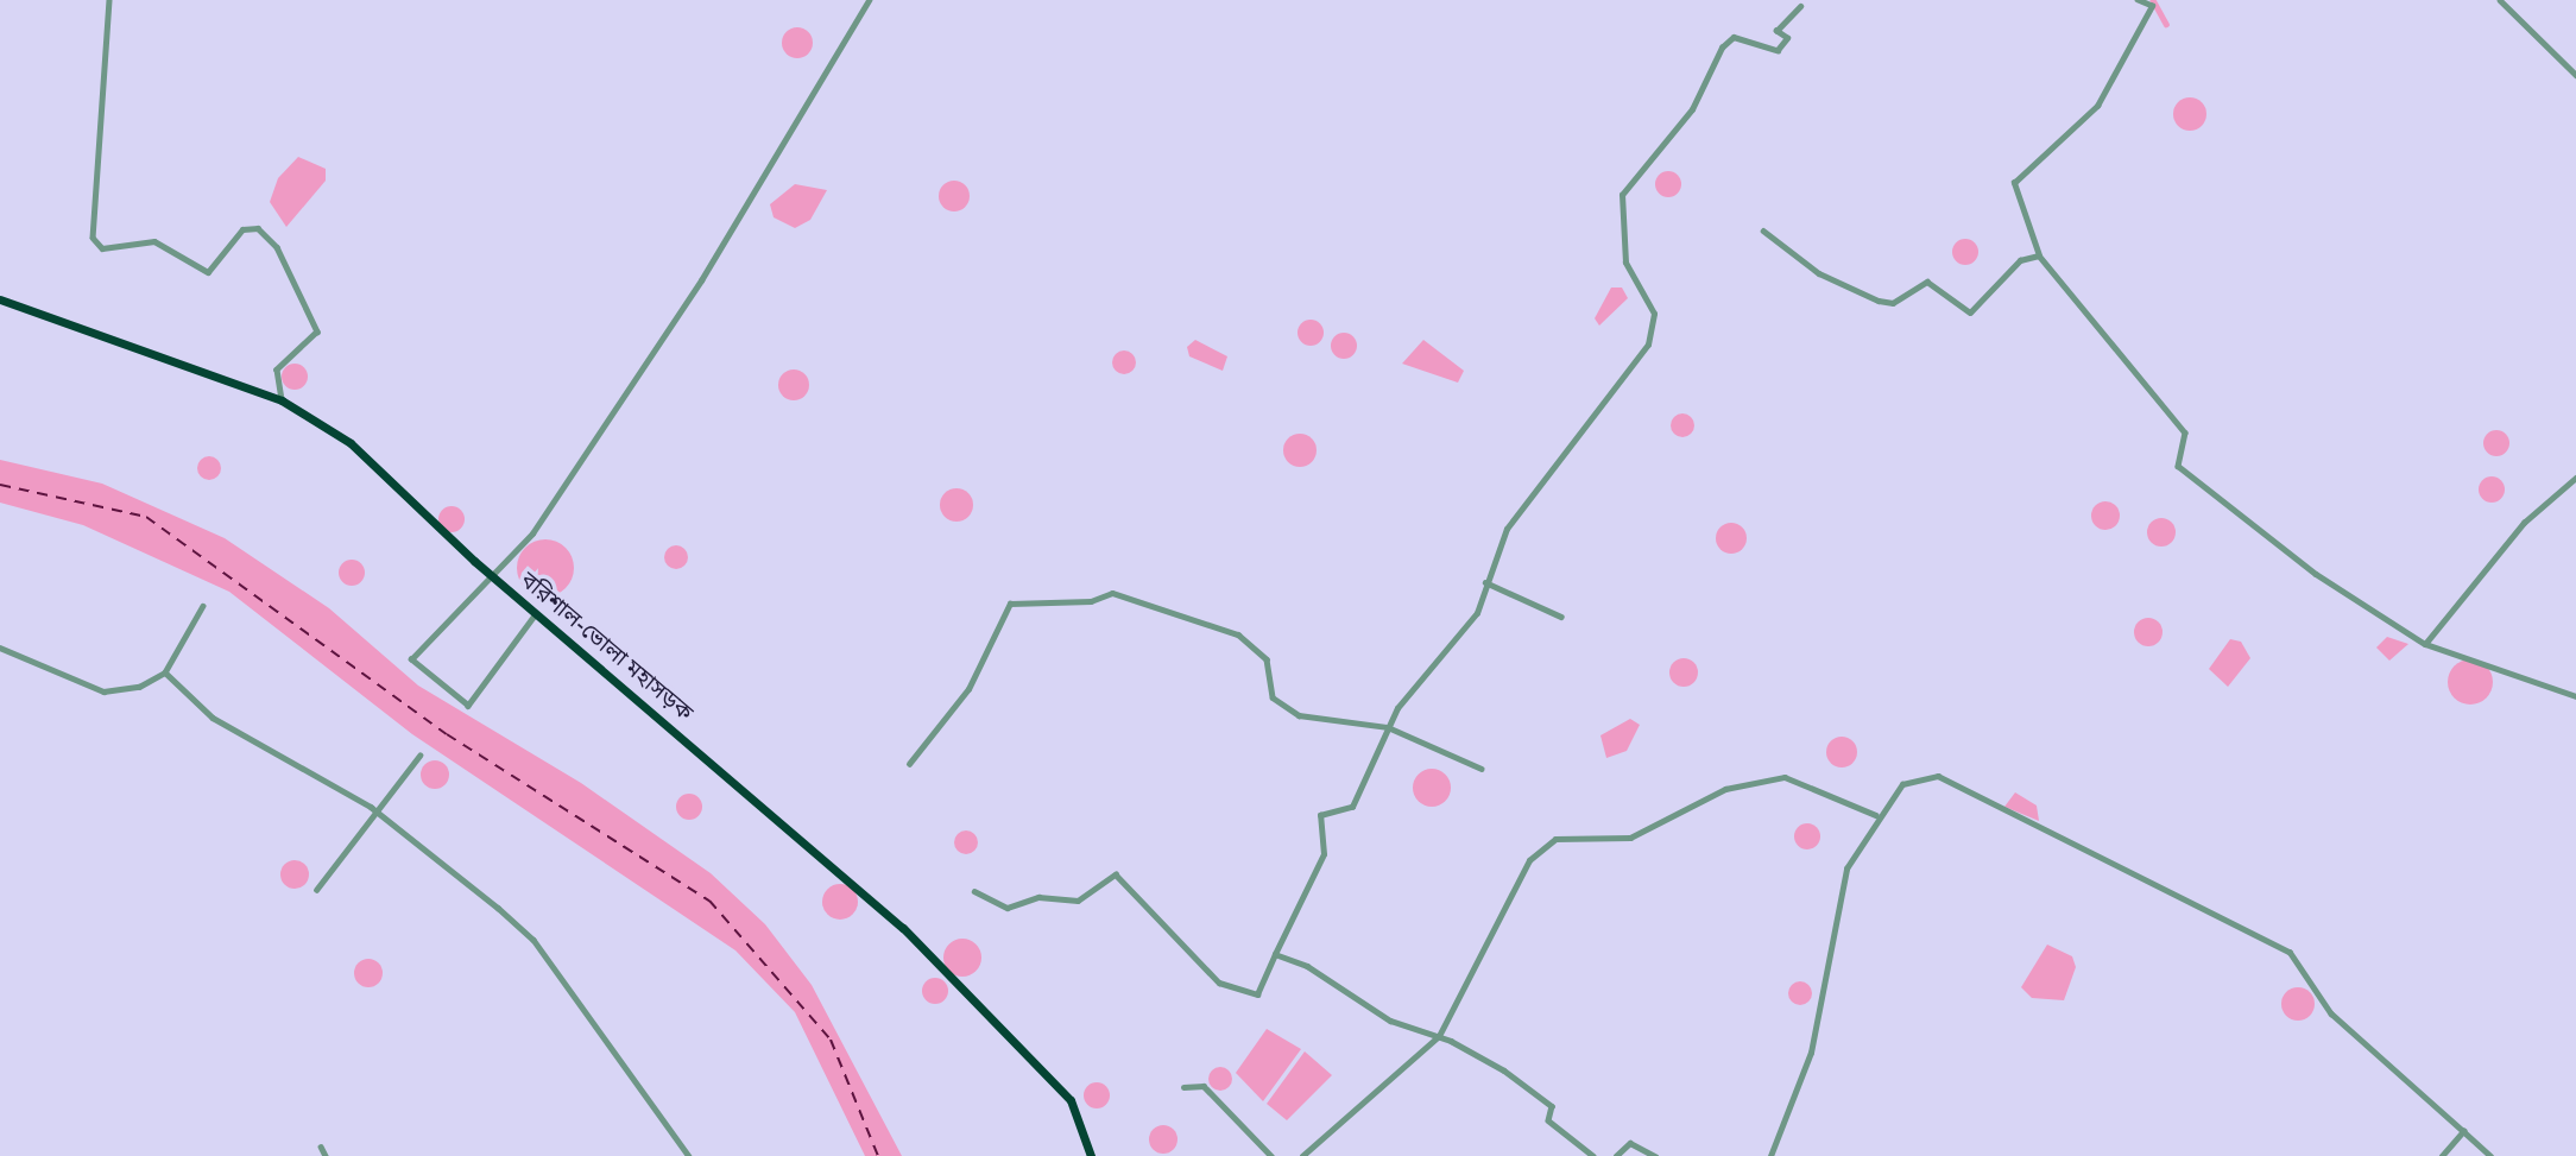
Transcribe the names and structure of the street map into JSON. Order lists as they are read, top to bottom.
{
  "streets": {
    "highway": ["বরিশাল-ভোলা মহাসড়ক"]
  }
}
